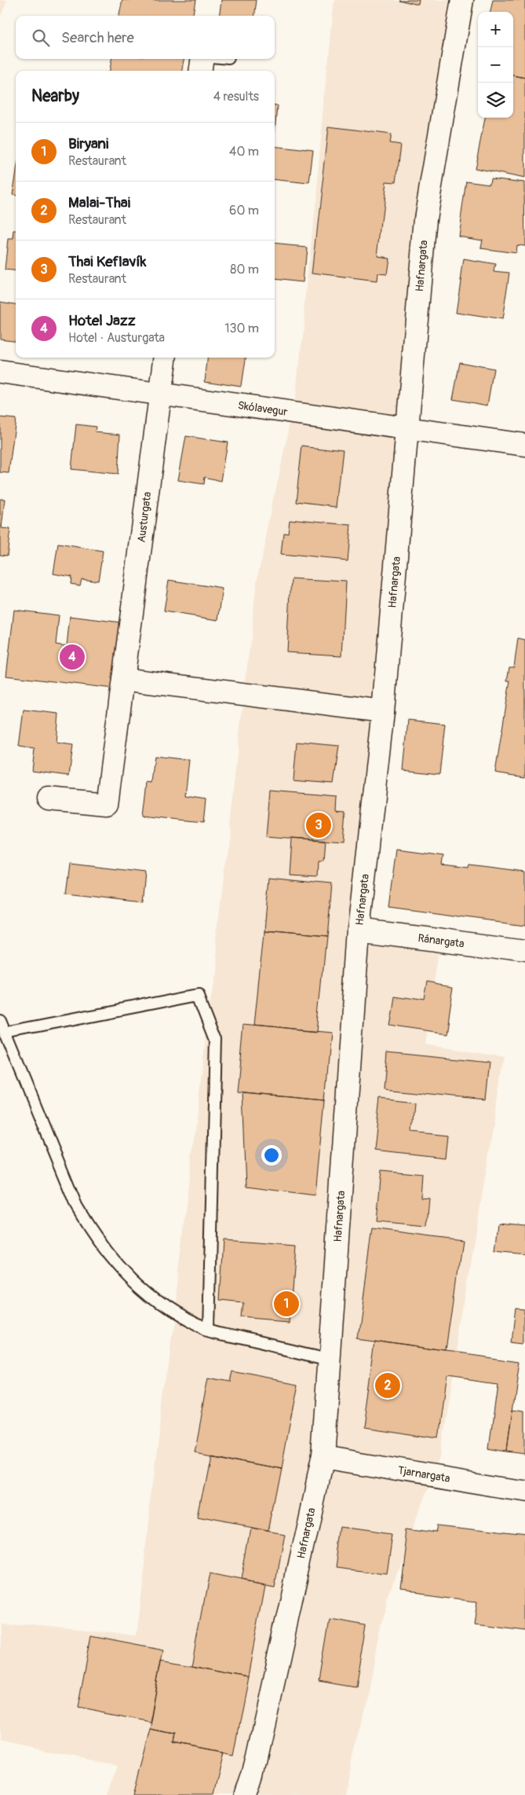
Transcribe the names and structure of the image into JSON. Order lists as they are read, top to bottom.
{
  "streets": {
    "street": [
      "Hafnargata",
      "Skólavegur",
      "Austurgata",
      "Ránargata",
      "Tjarnargata"
    ]
  },
  "crossings": [
    ["Hafnargata", "Skólavegur"],
    ["Hafnargata", "Ránargata"],
    ["Hafnargata", "Tjarnargata"],
    ["Skólavegur", "Austurgata"]
  ],
  "page": {
    "map_buttons": ["+", "−"],
    "search": "Search here",
    "heading": ["Nearby", "4 results"],
    "list": [
      {
        "mark": "1",
        "name": "Biryani",
        "note": "Restaurant",
        "value": "40 m"
      },
      {
        "mark": "2",
        "name": "Malai-Thai",
        "note": "Restaurant",
        "value": "60 m"
      },
      {
        "mark": "3",
        "name": "Thai Keflavík",
        "note": "Restaurant",
        "value": "80 m"
      },
      {
        "mark": "4",
        "name": "Hotel Jazz",
        "note": "Hotel · Austurgata",
        "value": "130 m"
      }
    ],
    "pins": [
      "4",
      "3",
      "1",
      "2"
    ]
  }
}
